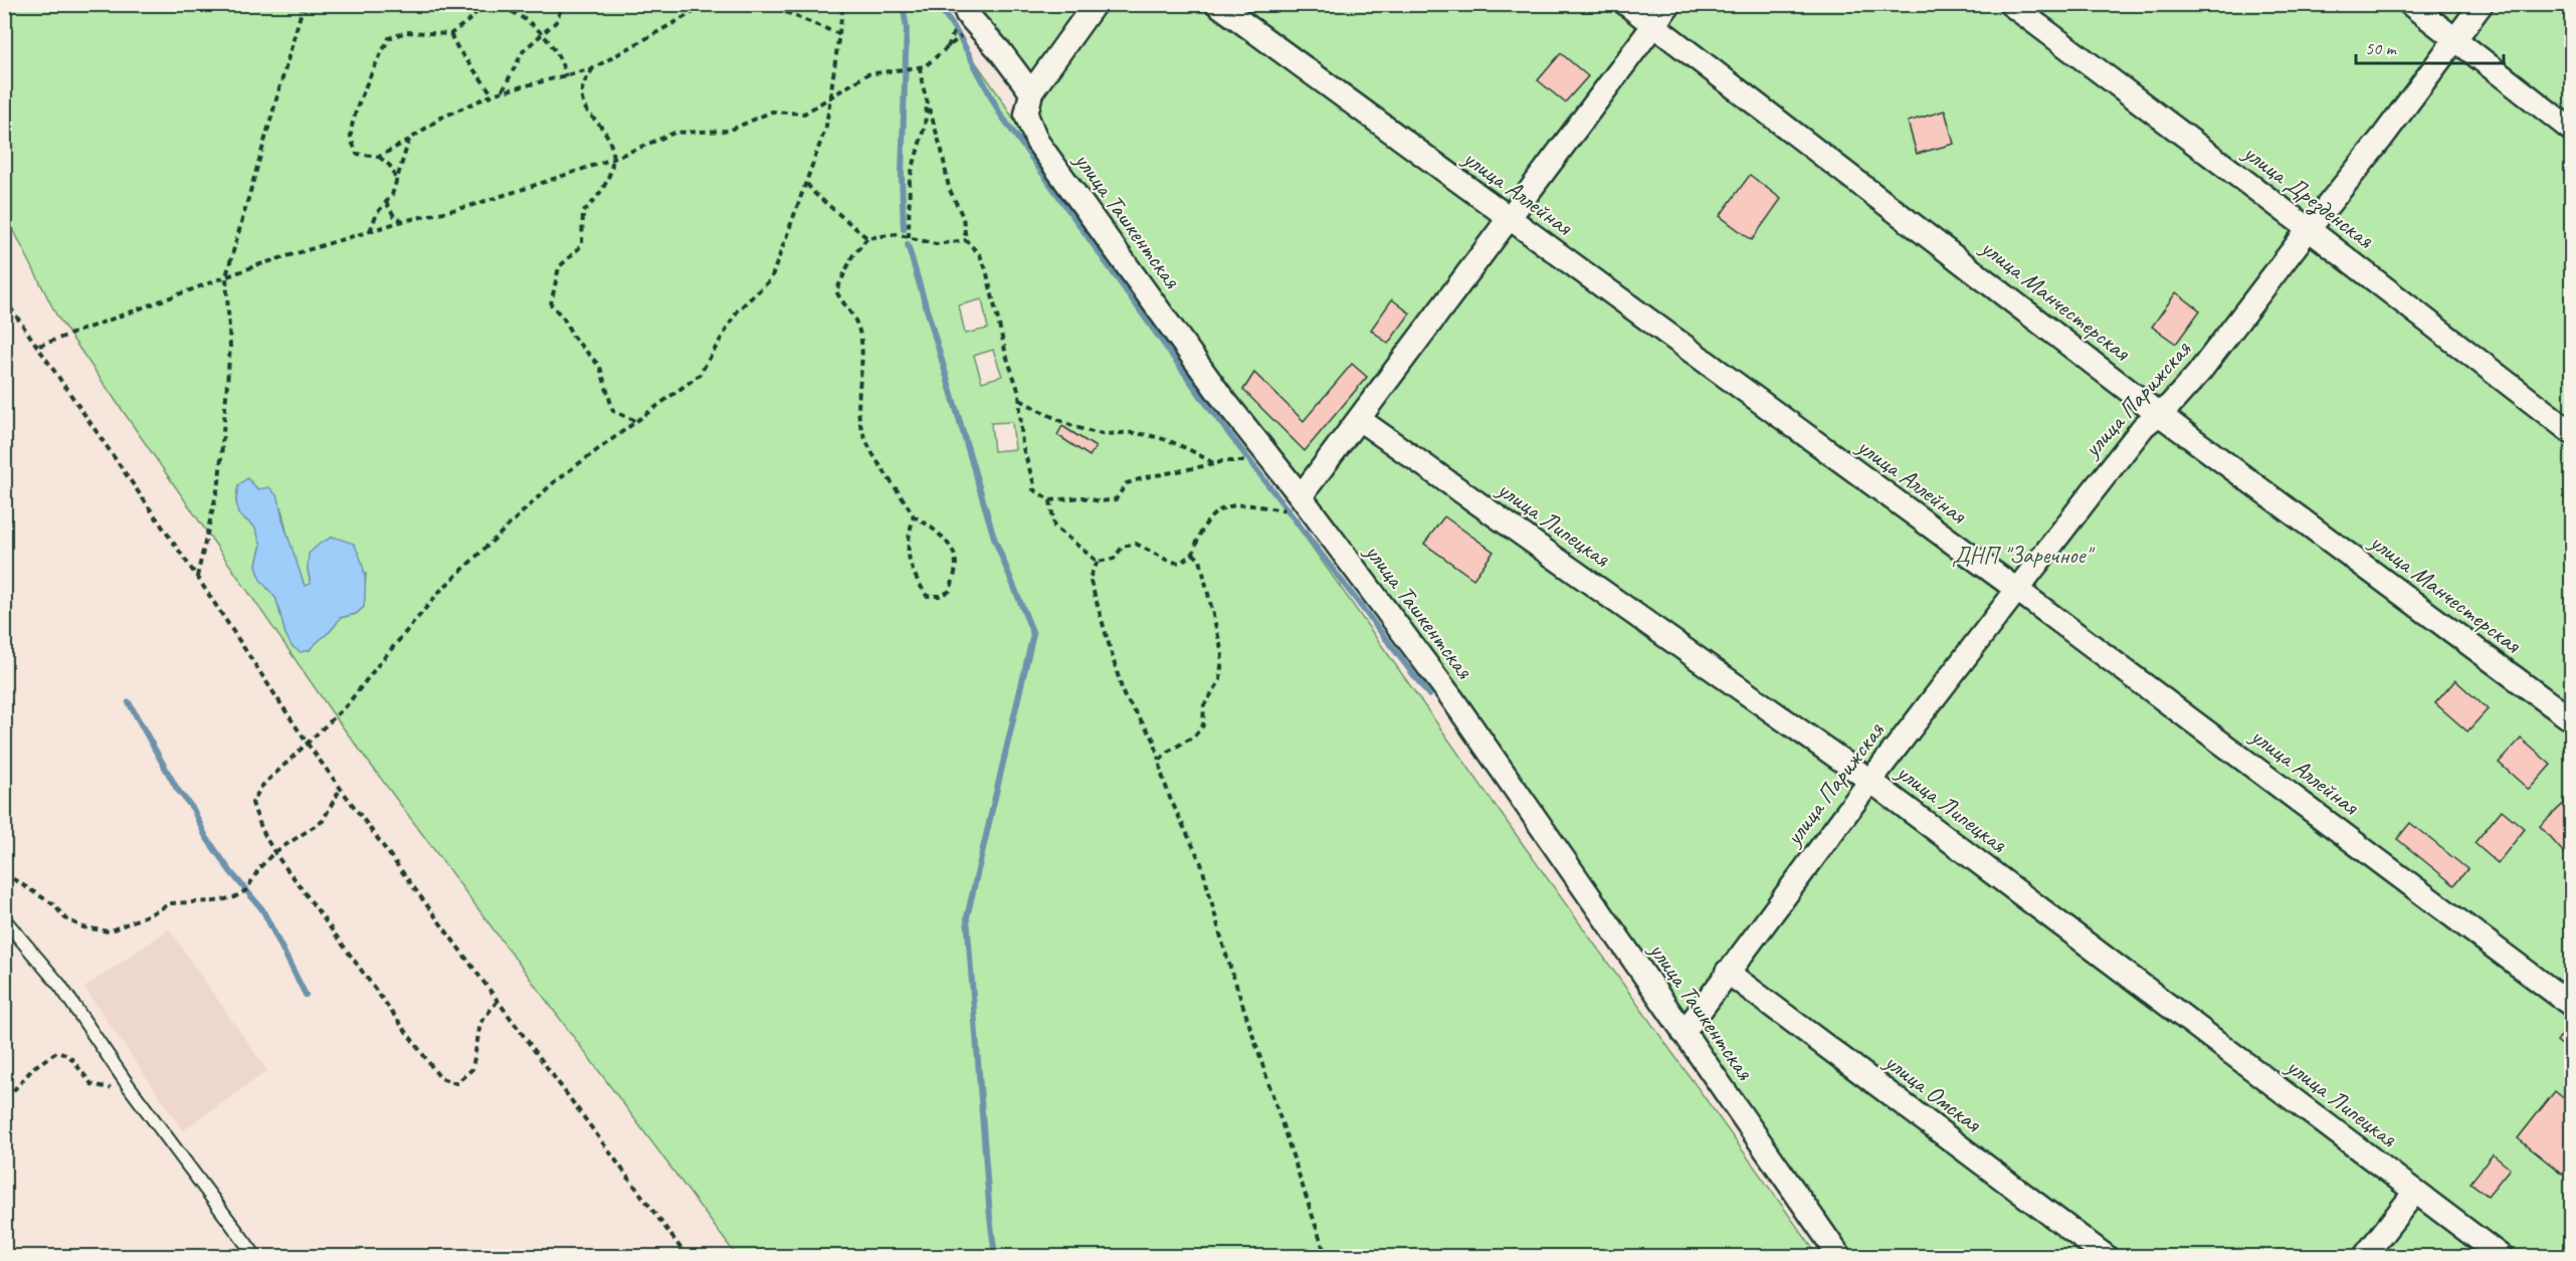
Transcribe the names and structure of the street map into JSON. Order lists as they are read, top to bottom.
{
  "streets": {
    "street": [
      "улица Аллейная",
      "улица Дрезденская",
      "улица Ташкентская",
      "улица Манчестерская",
      "улица Парижская",
      "улица Липецкая",
      "улица Омская"
    ]
  },
  "crossings": [
    ["улица Аллейная", "улица Парижская"],
    ["улица Дрезденская", "улица Парижская"],
    ["улица Ташкентская", "улица Парижская"],
    ["улица Манчестерская", "улица Парижская"],
    ["улица Парижская", "улица Липецкая"],
    ["улица Парижская", "улица Омская"]
  ],
  "parks": ["ДНП \"Заречное\""],
  "scale_bar": "50 m"
}
